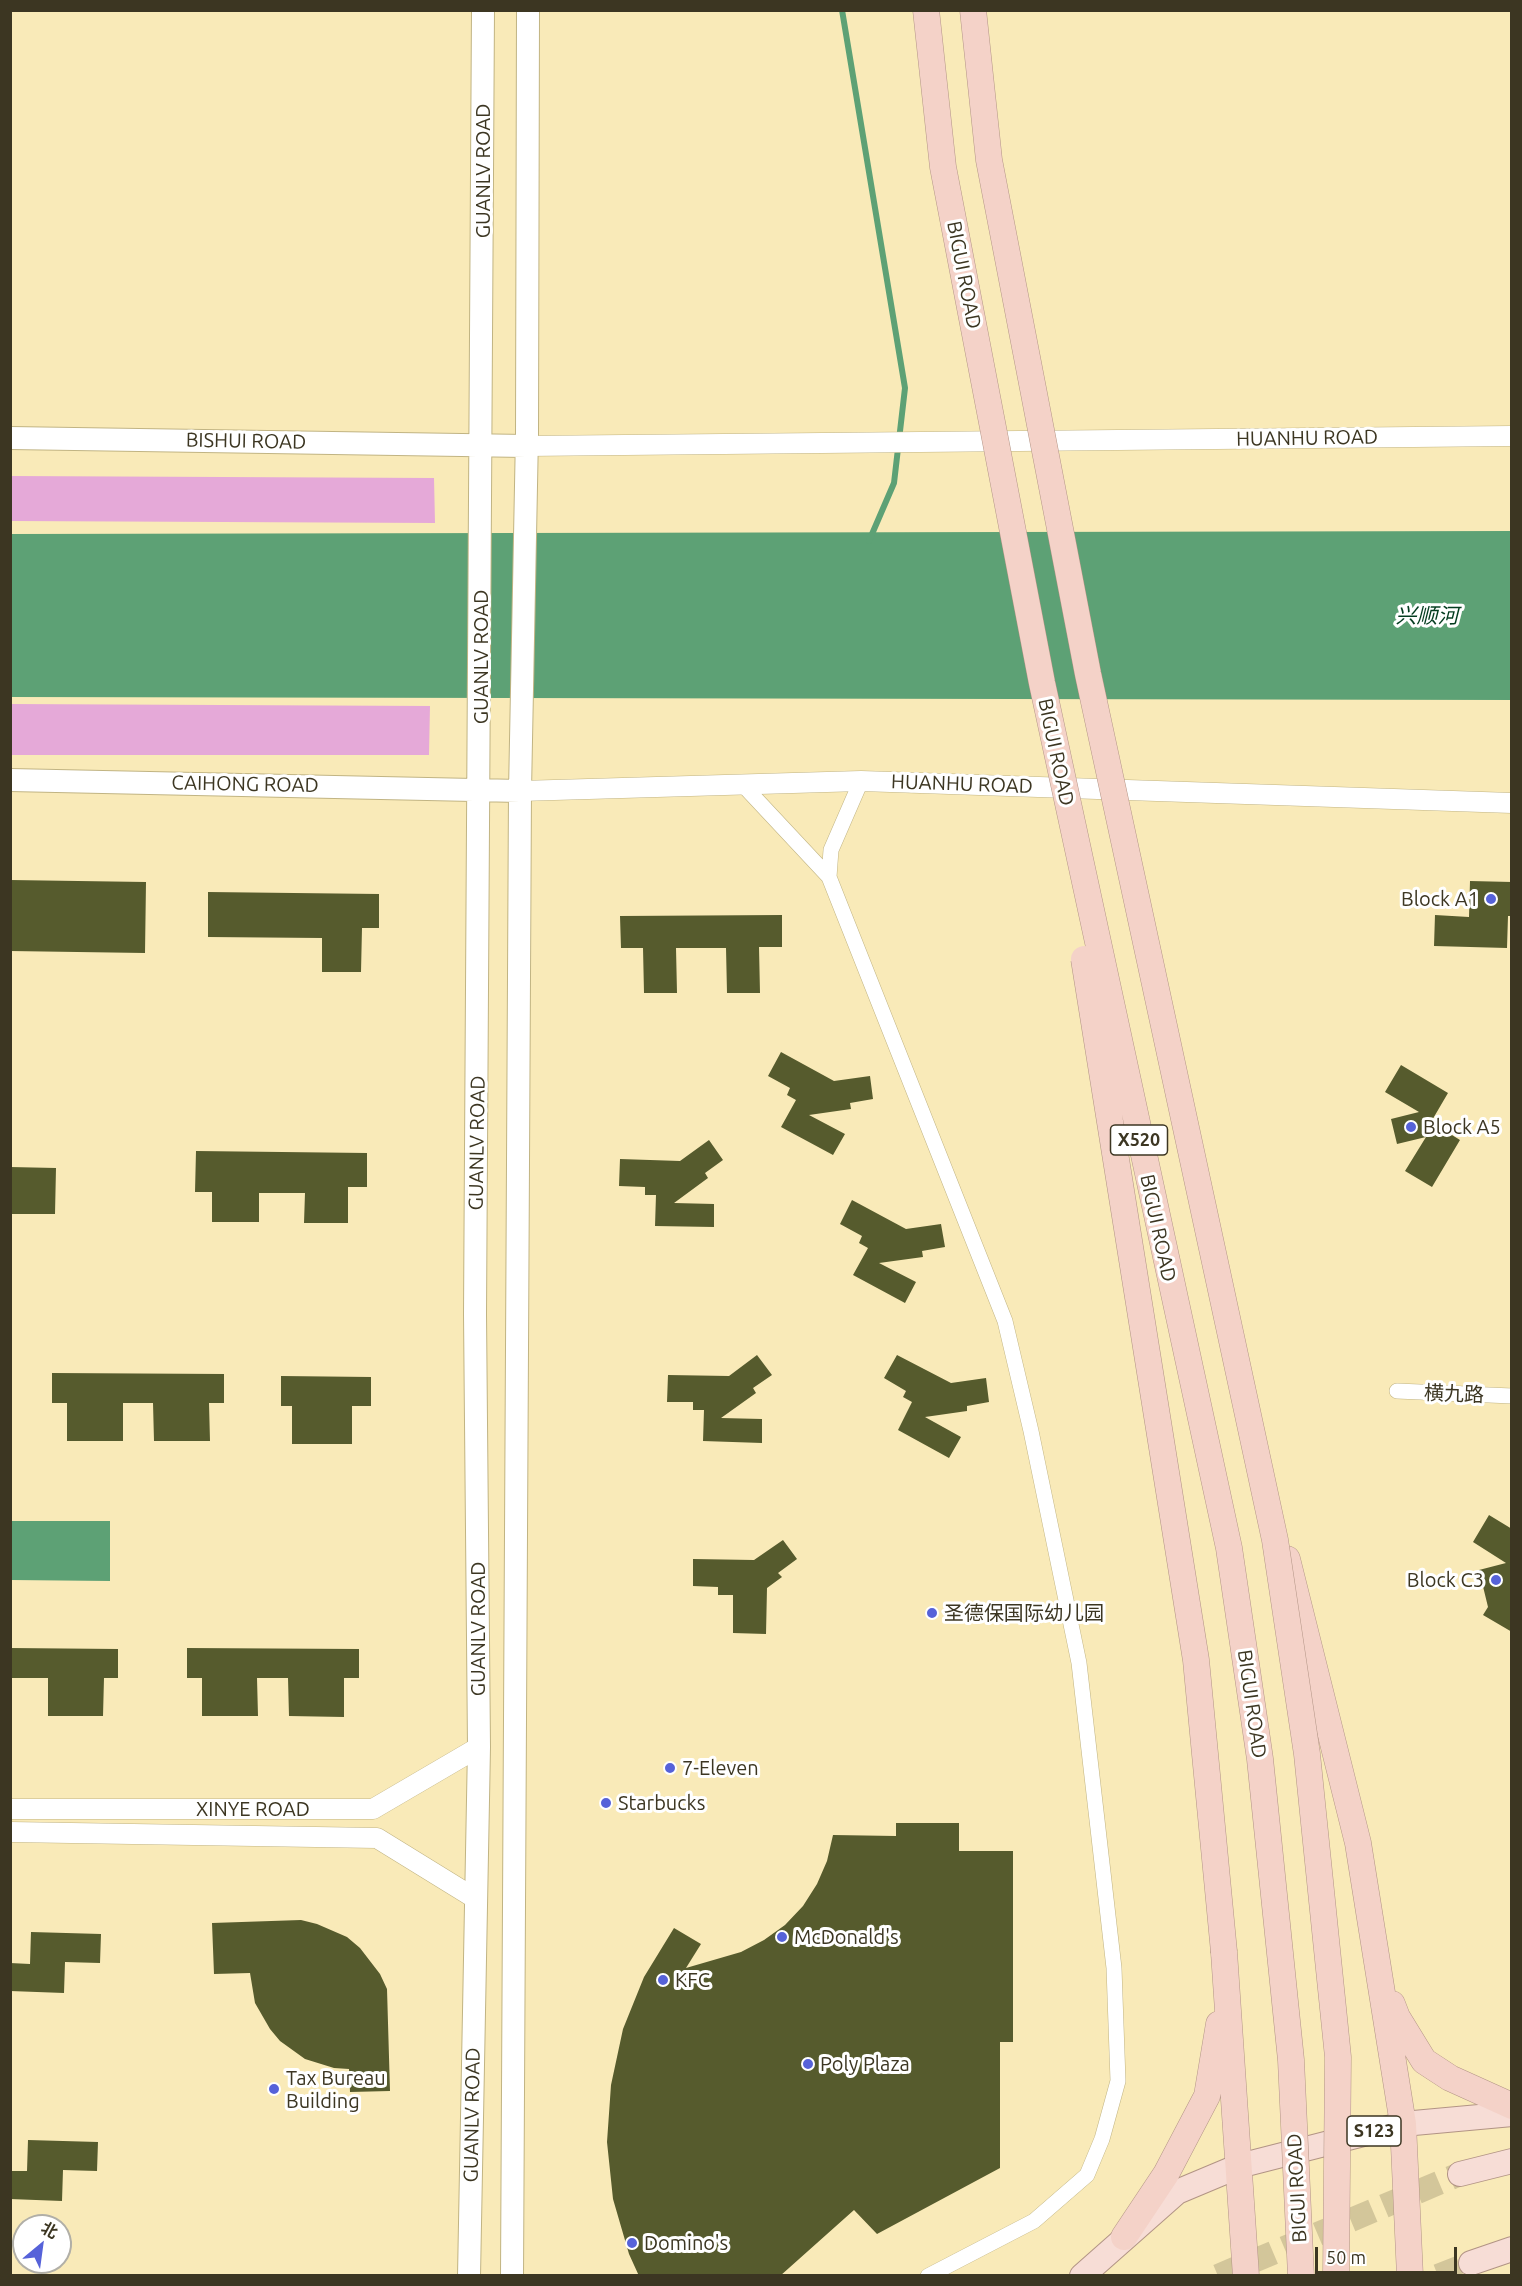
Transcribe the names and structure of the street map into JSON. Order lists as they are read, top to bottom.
{
  "streets": {
    "highway": ["BIGUI ROAD", "X520"],
    "main road": [
      "GUANLV ROAD",
      "BISHUI ROAD",
      "CAIHONG ROAD",
      "S123"
    ],
    "street": ["HUANHU ROAD", "横九路", "XINYE ROAD"]
  },
  "crossings": [
    ["GUANLV ROAD", "HUANHU ROAD"],
    ["GUANLV ROAD", "BISHUI ROAD"],
    ["GUANLV ROAD", "CAIHONG ROAD"],
    ["GUANLV ROAD", "XINYE ROAD"],
    ["HUANHU ROAD", "BISHUI ROAD"],
    ["HUANHU ROAD", "CAIHONG ROAD"]
  ],
  "water": ["兴顺河"],
  "places": [
    "Block A1",
    "Block A5",
    "Block C3",
    "圣德保国际幼儿园",
    "7-Eleven",
    "Starbucks",
    "McDonald's",
    "KFC",
    "Poly Plaza",
    "Tax Bureau Building",
    "Domino's"
  ],
  "scale_bar": "50 m",
  "north": "top right"
}
